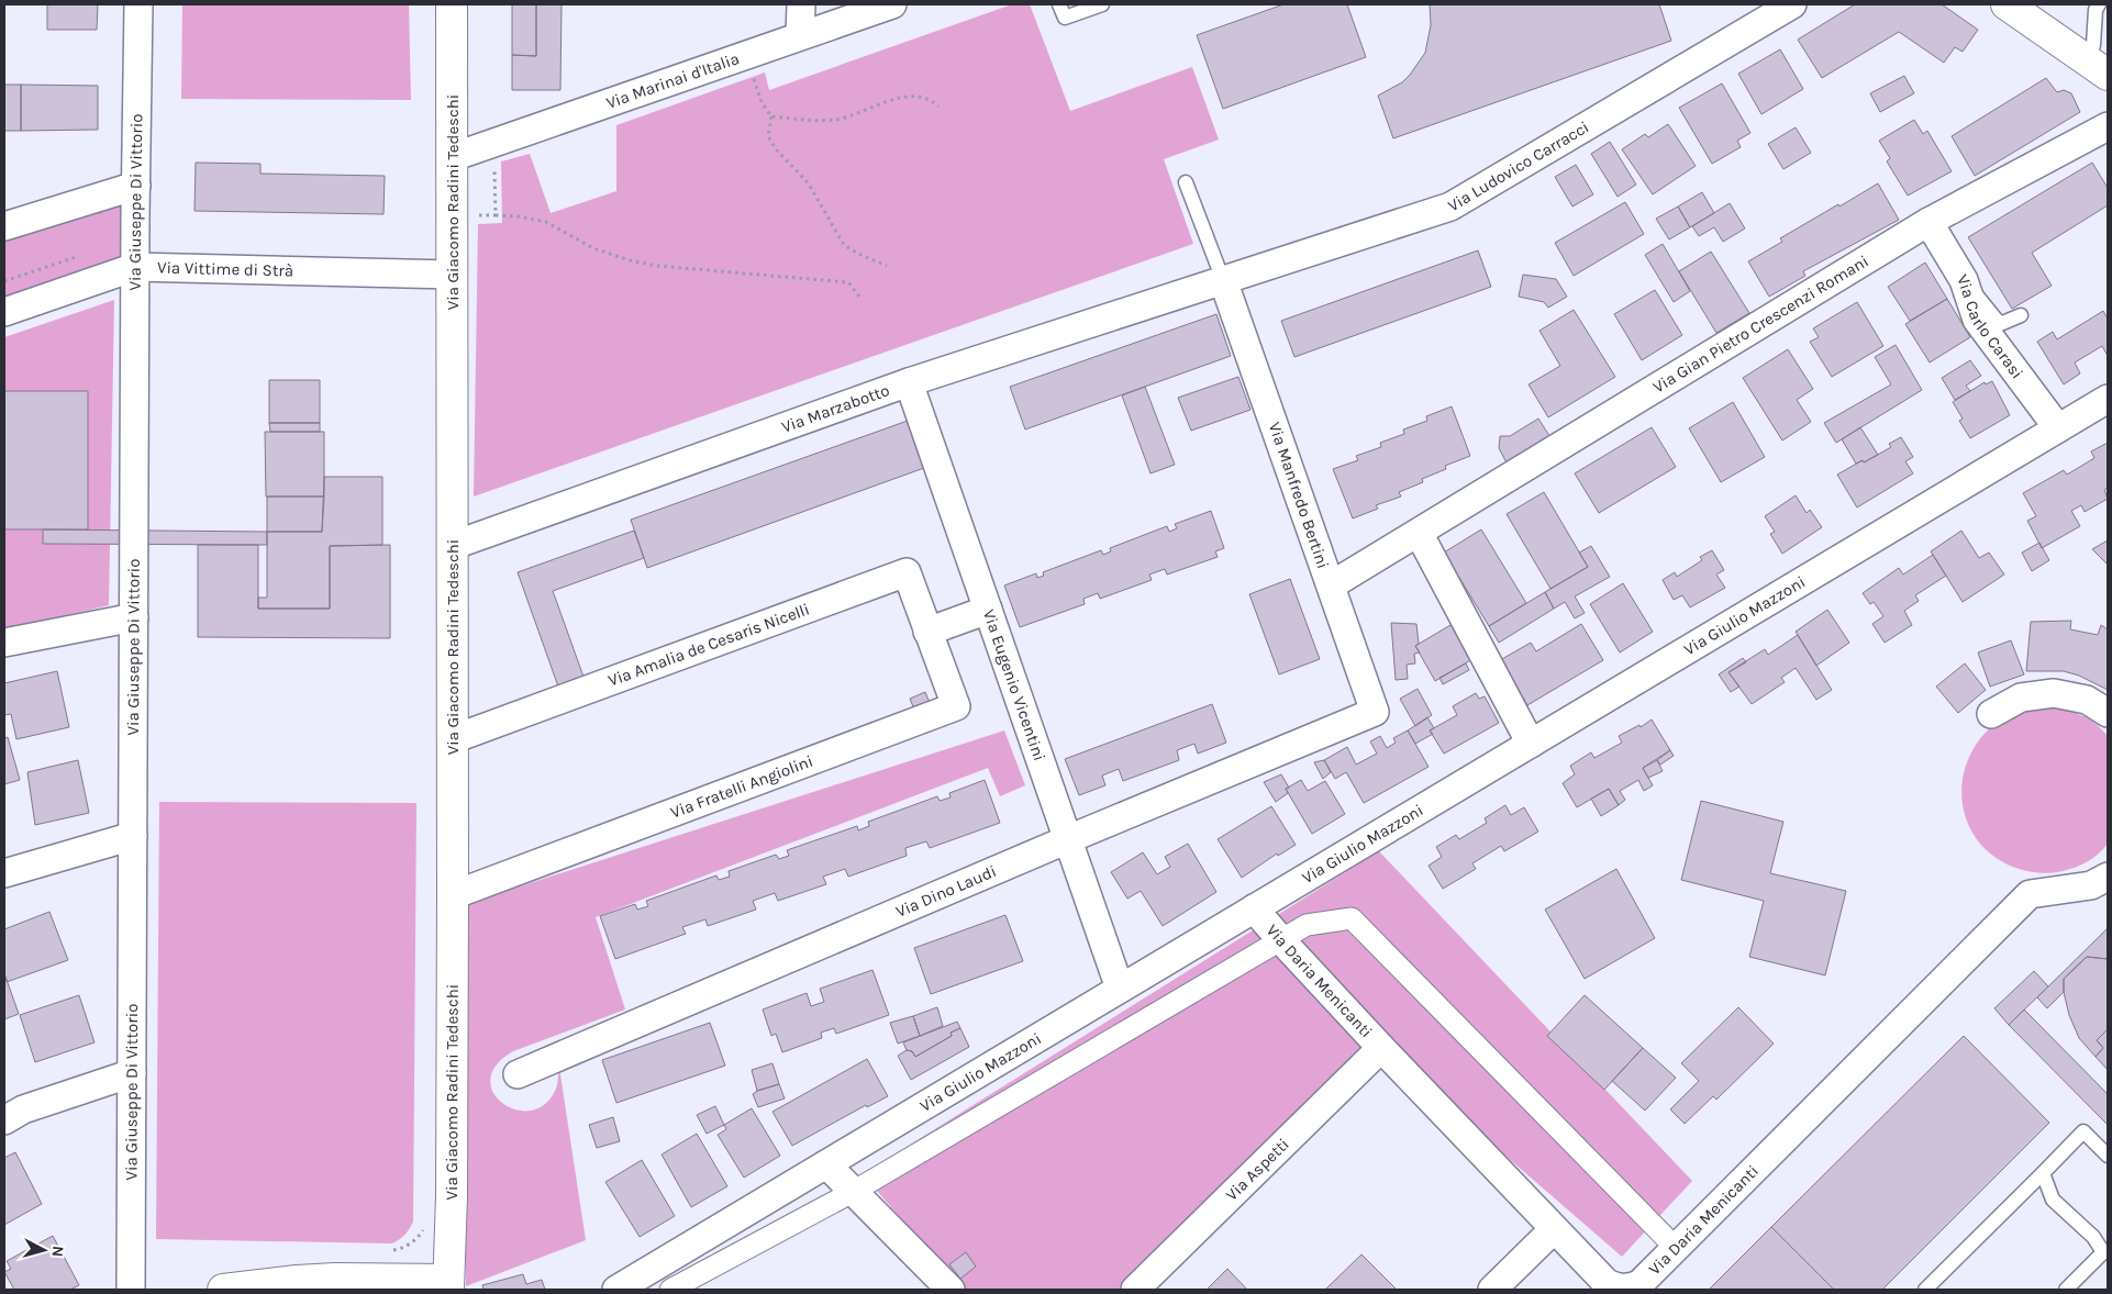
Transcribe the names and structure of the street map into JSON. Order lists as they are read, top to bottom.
{
  "streets": {
    "main road": ["Via Giacomo Radini Tedeschi"],
    "street": [
      "Via Marinai d'Italia",
      "Via Ludovico Carracci",
      "Via Giuseppe Di Vittorio",
      "Via Vittime di Strà",
      "Via Gian Pietro Crescenzi Romani",
      "Via Carlo Carasi",
      "Via Marzabotto",
      "Via Manfredo Bertini",
      "Via Giulio Mazzoni",
      "Via Amalia de Cesaris Nicelli",
      "Via Eugenio Vicentini",
      "Via Fratelli Angiolini",
      "Via Dino Laudi",
      "Via Daria Menicanti",
      "Via Aspetti"
    ]
  },
  "crossings": [
    ["Via Marinai d'Italia", "Via Giacomo Radini Tedeschi"],
    ["Via Ludovico Carracci", "Via Marzabotto"],
    ["Via Ludovico Carracci", "Via Manfredo Bertini"],
    ["Via Giuseppe Di Vittorio", "Via Vittime di Strà"],
    ["Via Giacomo Radini Tedeschi", "Via Vittime di Strà"],
    ["Via Giacomo Radini Tedeschi", "Via Marzabotto"],
    ["Via Giacomo Radini Tedeschi", "Via Amalia de Cesaris Nicelli"],
    ["Via Giacomo Radini Tedeschi", "Via Fratelli Angiolini"],
    ["Via Gian Pietro Crescenzi Romani", "Via Carlo Carasi"],
    ["Via Gian Pietro Crescenzi Romani", "Via Manfredo Bertini"],
    ["Via Carlo Carasi", "Via Giulio Mazzoni"],
    ["Via Marzabotto", "Via Manfredo Bertini"],
    ["Via Marzabotto", "Via Eugenio Vicentini"],
    ["Via Manfredo Bertini", "Via Dino Laudi"],
    ["Via Giulio Mazzoni", "Via Eugenio Vicentini"],
    ["Via Giulio Mazzoni", "Via Daria Menicanti"],
    ["Via Amalia de Cesaris Nicelli", "Via Fratelli Angiolini"],
    ["Via Eugenio Vicentini", "Via Dino Laudi"],
    ["Via Daria Menicanti", "Via Aspetti"]
  ],
  "north": "right"
}
